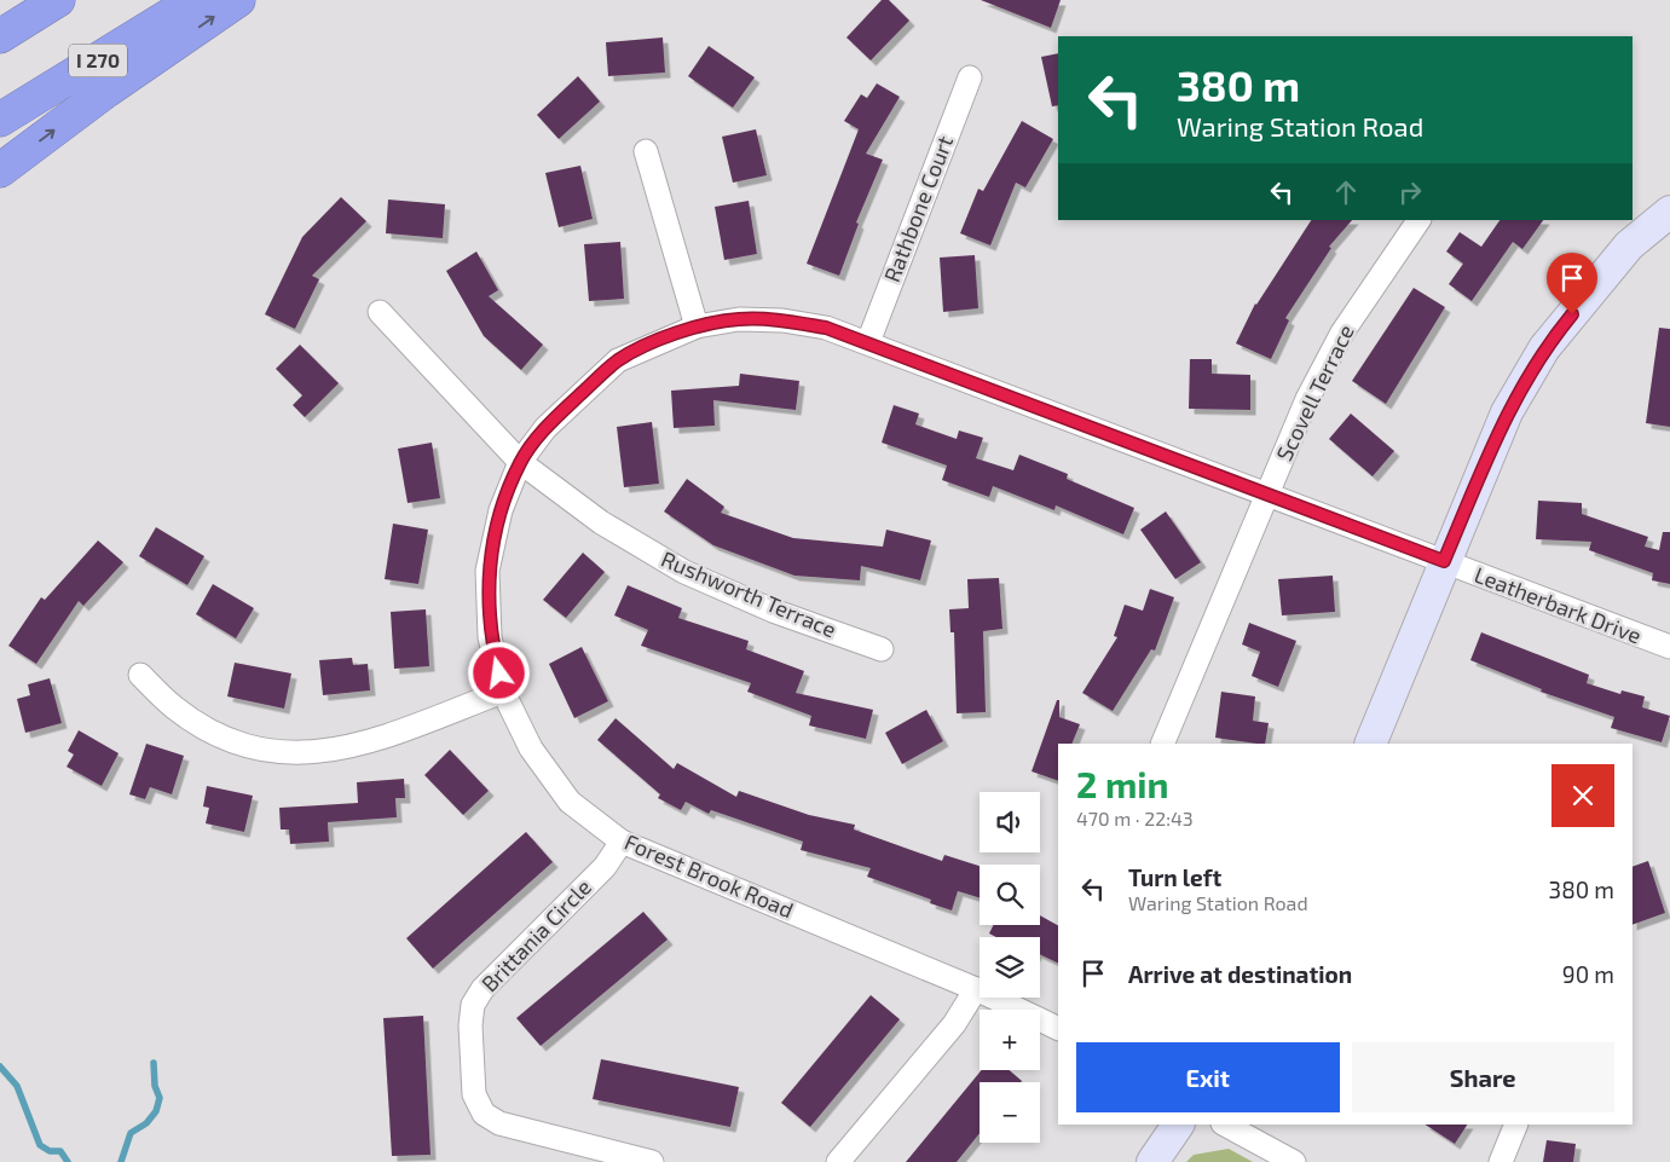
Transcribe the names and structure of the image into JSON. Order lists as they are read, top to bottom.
{
  "streets": {
    "highway": ["I 270"],
    "street": [
      "Rathbone Court",
      "Scovell Terrace",
      "Rushworth Terrace",
      "Leatherbark Drive",
      "Forest Brook Road",
      "Brittania Circle"
    ]
  },
  "crossings": [
    ["Rathbone Court", "Forest Brook Road"],
    ["Scovell Terrace", "Forest Brook Road"],
    ["Rushworth Terrace", "Forest Brook Road"],
    ["Leatherbark Drive", "Forest Brook Road"],
    ["Forest Brook Road", "Brittania Circle"]
  ],
  "page": {
    "turn": ["380 m", "Waring Station Road"],
    "heading": ["2 min", "470 m · 22:43"],
    "map_buttons": ["+", "−"],
    "list": [
      {
        "name": "Turn left",
        "note": "Waring Station Road",
        "value": "380 m"
      },
      {
        "name": "Arrive at destination",
        "value": "90 m"
      }
    ],
    "buttons": ["Exit", "Share"]
  }
}
